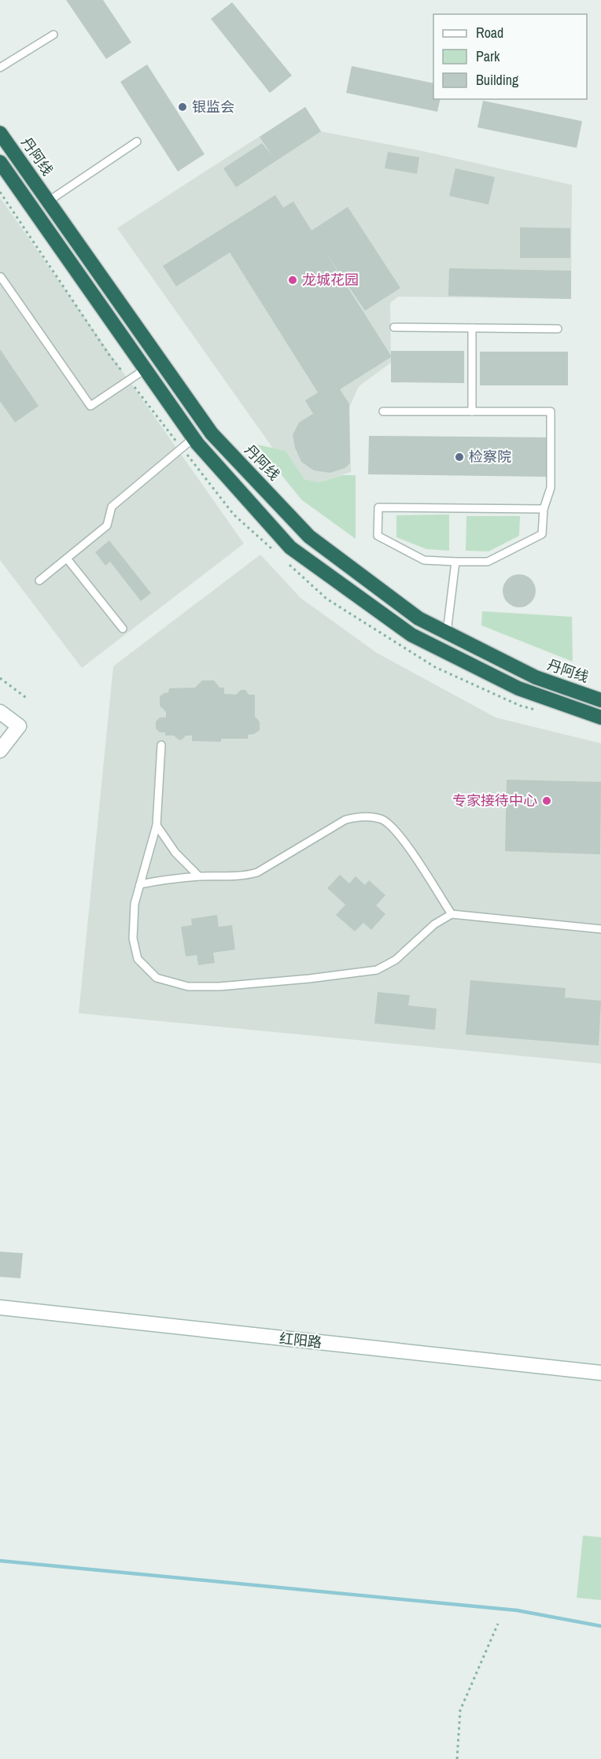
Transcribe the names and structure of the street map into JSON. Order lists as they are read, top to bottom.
{
  "streets": {
    "highway": ["丹阿线"],
    "street": ["红阳路"]
  },
  "places": [
    "银监会",
    "龙城花园",
    "检察院",
    "专家接待中心"
  ],
  "legend": ["Road", "Park", "Building"]
}
